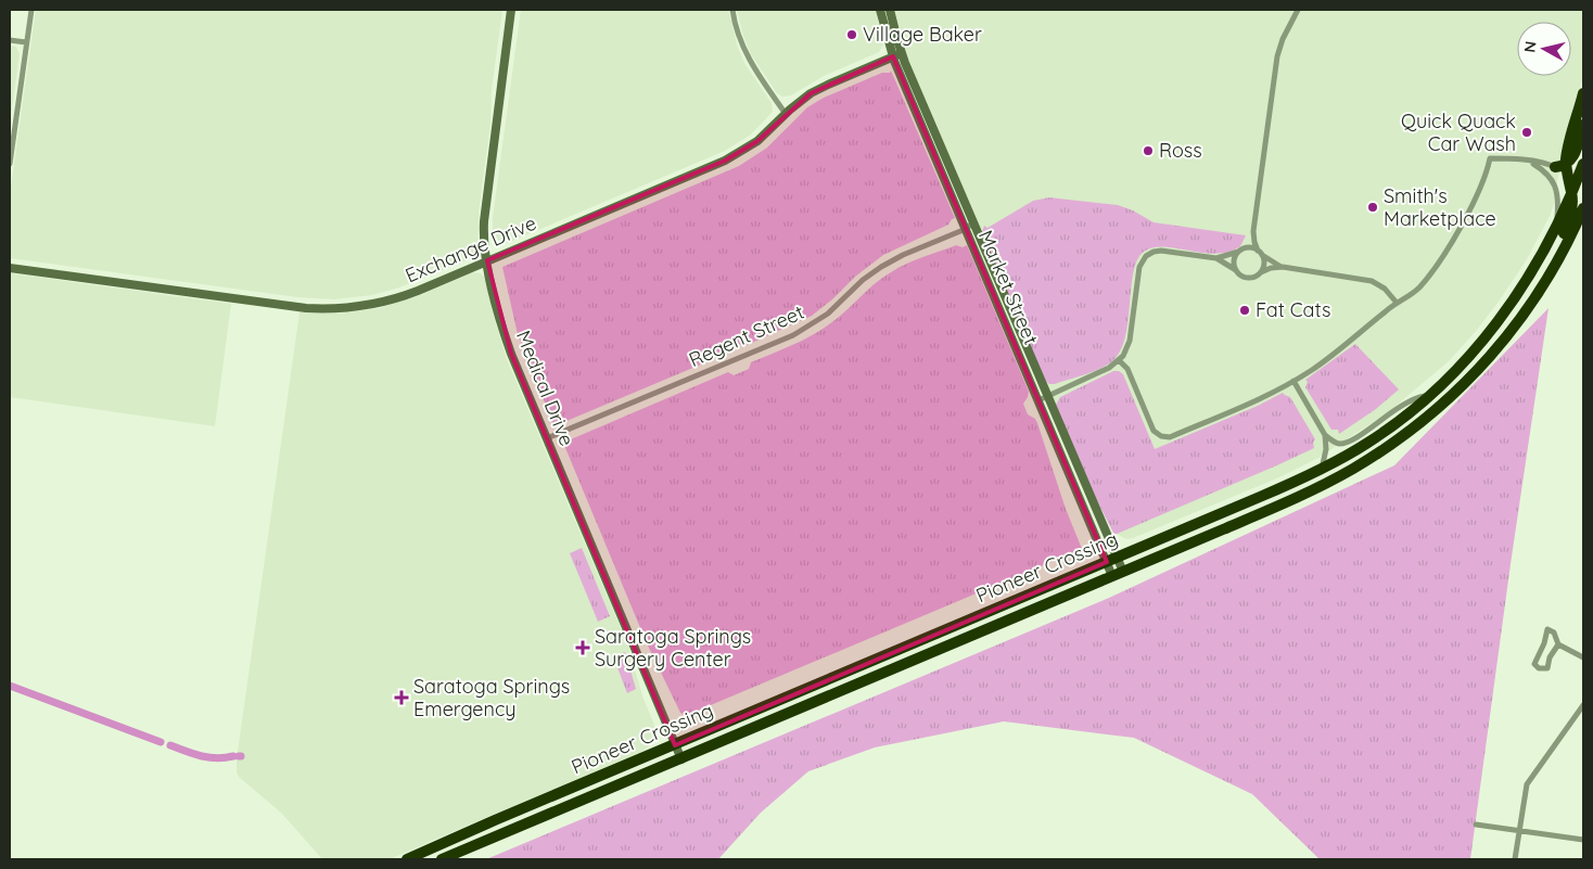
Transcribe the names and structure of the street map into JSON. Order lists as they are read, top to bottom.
{
  "streets": {
    "highway": ["Pioneer Crossing"],
    "street": [
      "Exchange Drive",
      "Market Street",
      "Regent Street",
      "Medical Drive"
    ]
  },
  "crossings": [
    ["Exchange Drive", "Market Street"],
    ["Exchange Drive", "Medical Drive"],
    ["Market Street", "Regent Street"],
    ["Market Street", "Pioneer Crossing"],
    ["Regent Street", "Medical Drive"],
    ["Medical Drive", "Pioneer Crossing"]
  ],
  "places": {
    "other": [
      "Village Baker",
      "Quick Quack Car Wash",
      "Ross",
      "Smith's Marketplace",
      "Fat Cats"
    ],
    "health": ["Saratoga Springs Surgery Center", "Saratoga Springs Emergency"]
  },
  "north": "left"
}
